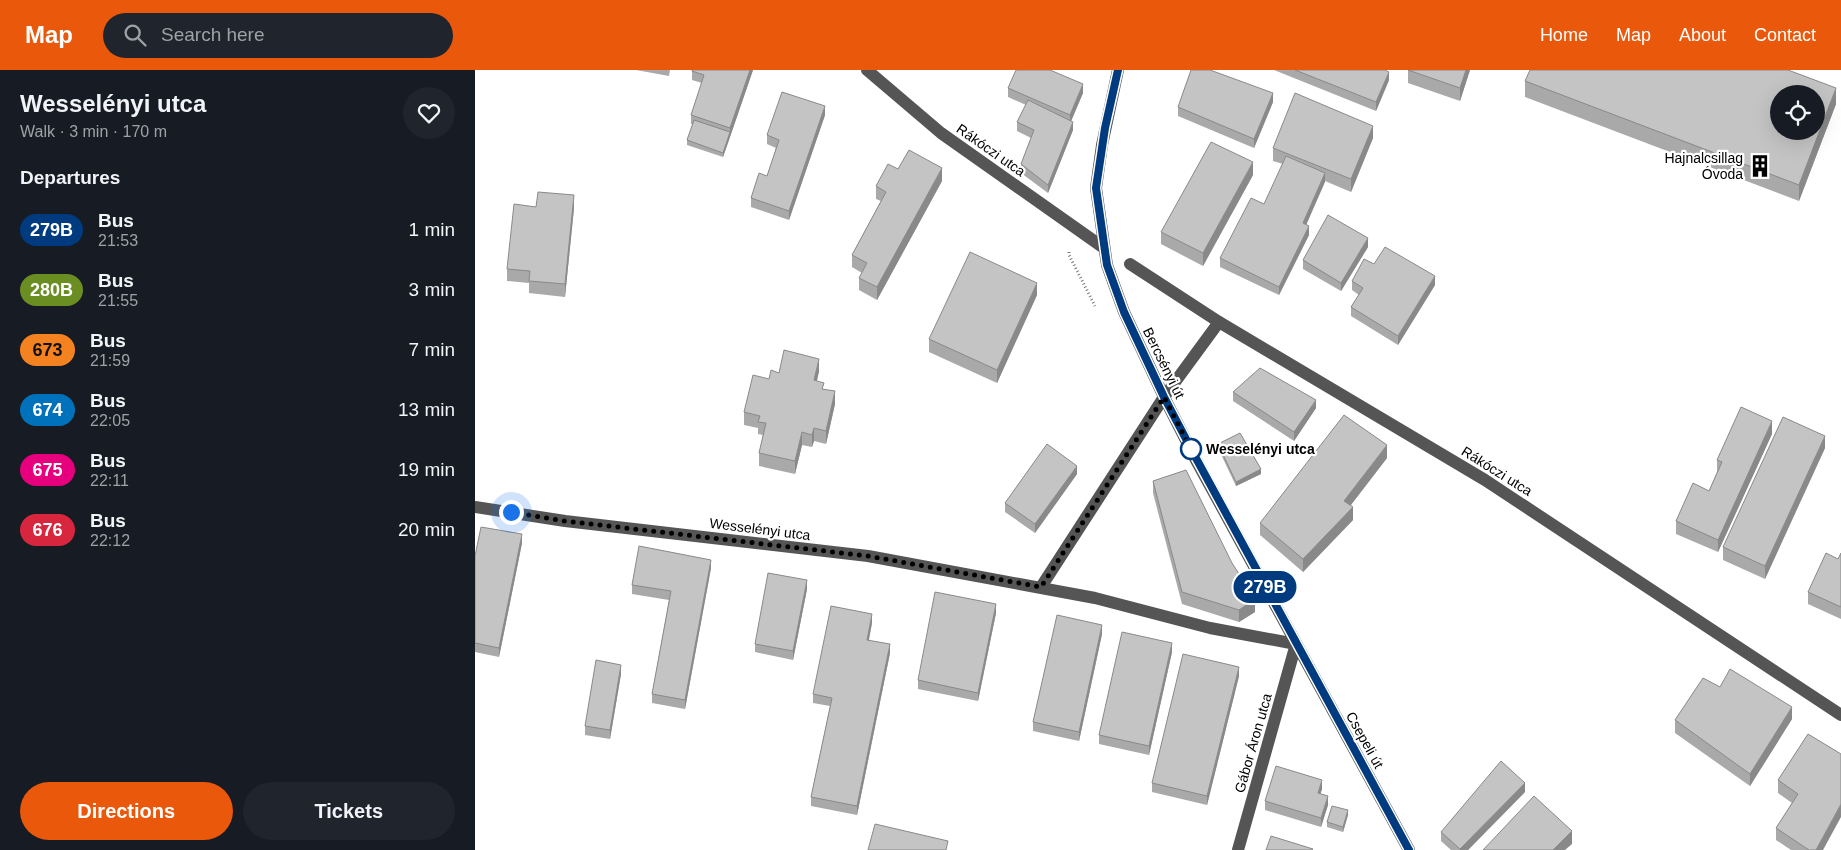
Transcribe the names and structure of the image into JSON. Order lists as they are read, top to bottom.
{
  "streets": {
    "street": [
      "Rákóczi utca",
      "Bercsényi út",
      "Wesselényi utca",
      "Csepeli út",
      "Gábor Áron utca"
    ]
  },
  "crossings": [
    ["Rákóczi utca", "Bercsényi út"],
    ["Bercsényi út", "Wesselényi utca"],
    ["Bercsényi út", "Csepeli út"],
    ["Bercsényi út", "Gábor Áron utca"],
    ["Wesselényi utca", "Csepeli út"],
    ["Wesselényi utca", "Gábor Áron utca"],
    ["Csepeli út", "Gábor Áron utca"]
  ],
  "places": {
    "building": ["Hajnalcsillag Óvoda"],
    "other": ["Wesselényi utca"]
  },
  "lines": ["bus line 279B"],
  "page": {
    "header": "Map",
    "search": "Search here",
    "nav": [
      "Home",
      "Map",
      "About",
      "Contact"
    ],
    "heading": [
      ["Wesselényi utca", "Walk · 3 min · 170 m"],
      "Departures"
    ],
    "on_map": "279B",
    "list": [
      {
        "mark": "279B",
        "name": "Bus",
        "note": "21:53",
        "value": "1 min"
      },
      {
        "mark": "280B",
        "name": "Bus",
        "note": "21:55",
        "value": "3 min"
      },
      {
        "mark": "673",
        "name": "Bus",
        "note": "21:59",
        "value": "7 min"
      },
      {
        "mark": "674",
        "name": "Bus",
        "note": "22:05",
        "value": "13 min"
      },
      {
        "mark": "675",
        "name": "Bus",
        "note": "22:11",
        "value": "19 min"
      },
      {
        "mark": "676",
        "name": "Bus",
        "note": "22:12",
        "value": "20 min"
      }
    ],
    "buttons": ["Directions", "Tickets"]
  }
}
